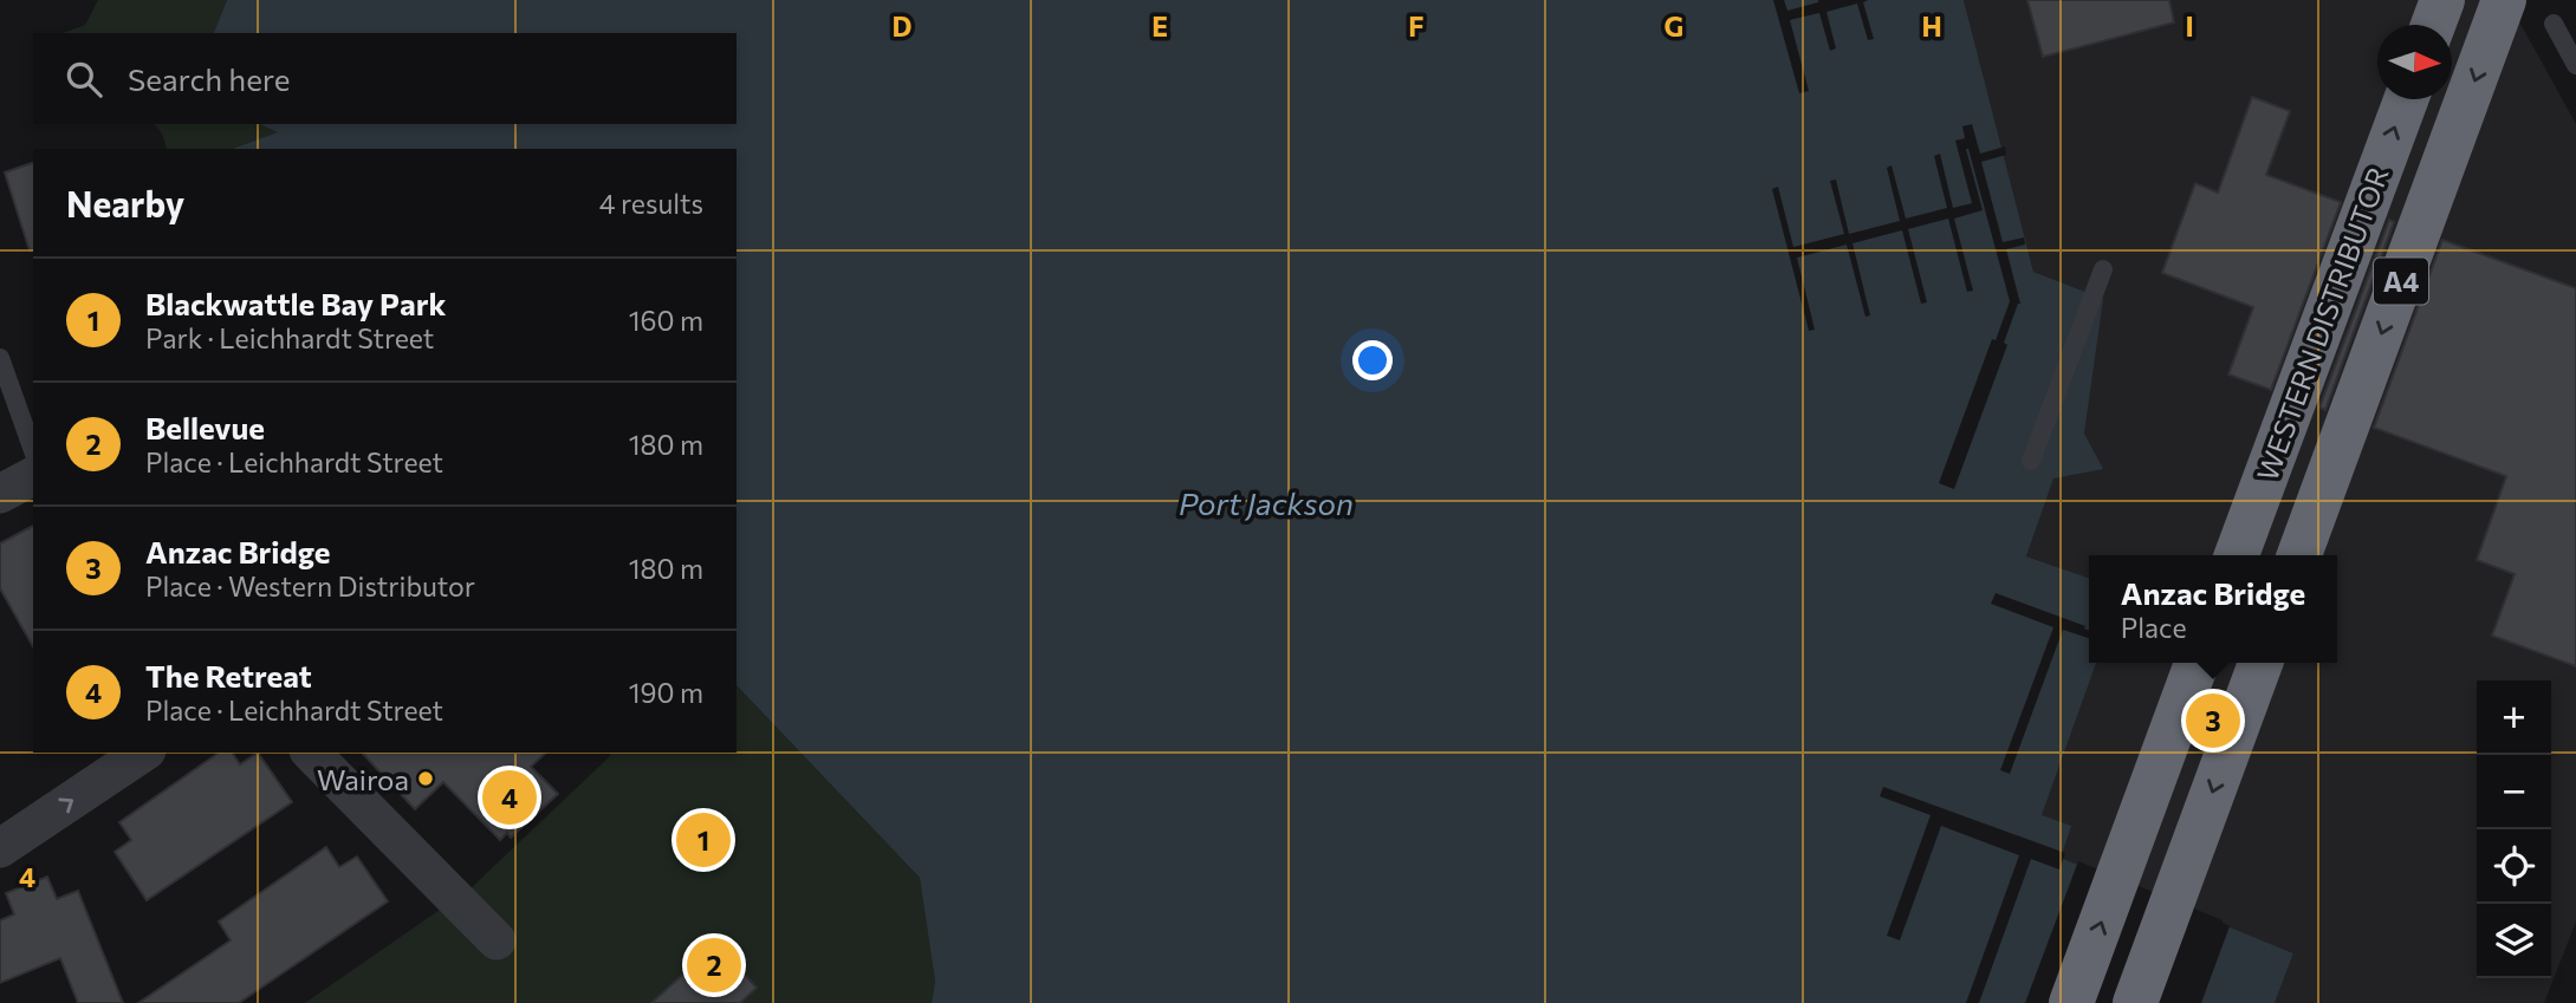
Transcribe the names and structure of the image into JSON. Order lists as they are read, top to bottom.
{
  "streets": {
    "highway": ["A4", "WESTERN DISTRIBUTOR"]
  },
  "water": ["Port Jackson"],
  "places": ["Wairoa"],
  "north": "right",
  "page": {
    "search": "Search here",
    "heading": ["Nearby", "4 results"],
    "list": [
      {
        "mark": "1",
        "name": "Blackwattle Bay Park",
        "note": "Park · Leichhardt Street",
        "value": "160 m"
      },
      {
        "mark": "2",
        "name": "Bellevue",
        "note": "Place · Leichhardt Street",
        "value": "180 m"
      },
      {
        "mark": "3",
        "name": "Anzac Bridge",
        "note": "Place · Western Distributor",
        "value": "180 m"
      },
      {
        "mark": "4",
        "name": "The Retreat",
        "note": "Place · Leichhardt Street",
        "value": "190 m"
      }
    ],
    "popup": ["Anzac Bridge", "Place"],
    "map_buttons": ["+", "−"],
    "pins": [
      "3",
      "4",
      "1",
      "2"
    ]
  },
  "grid": {
    "columns": [
      "D",
      "E",
      "F",
      "G",
      "H",
      "I"
    ],
    "rows": ["4"]
  }
}
